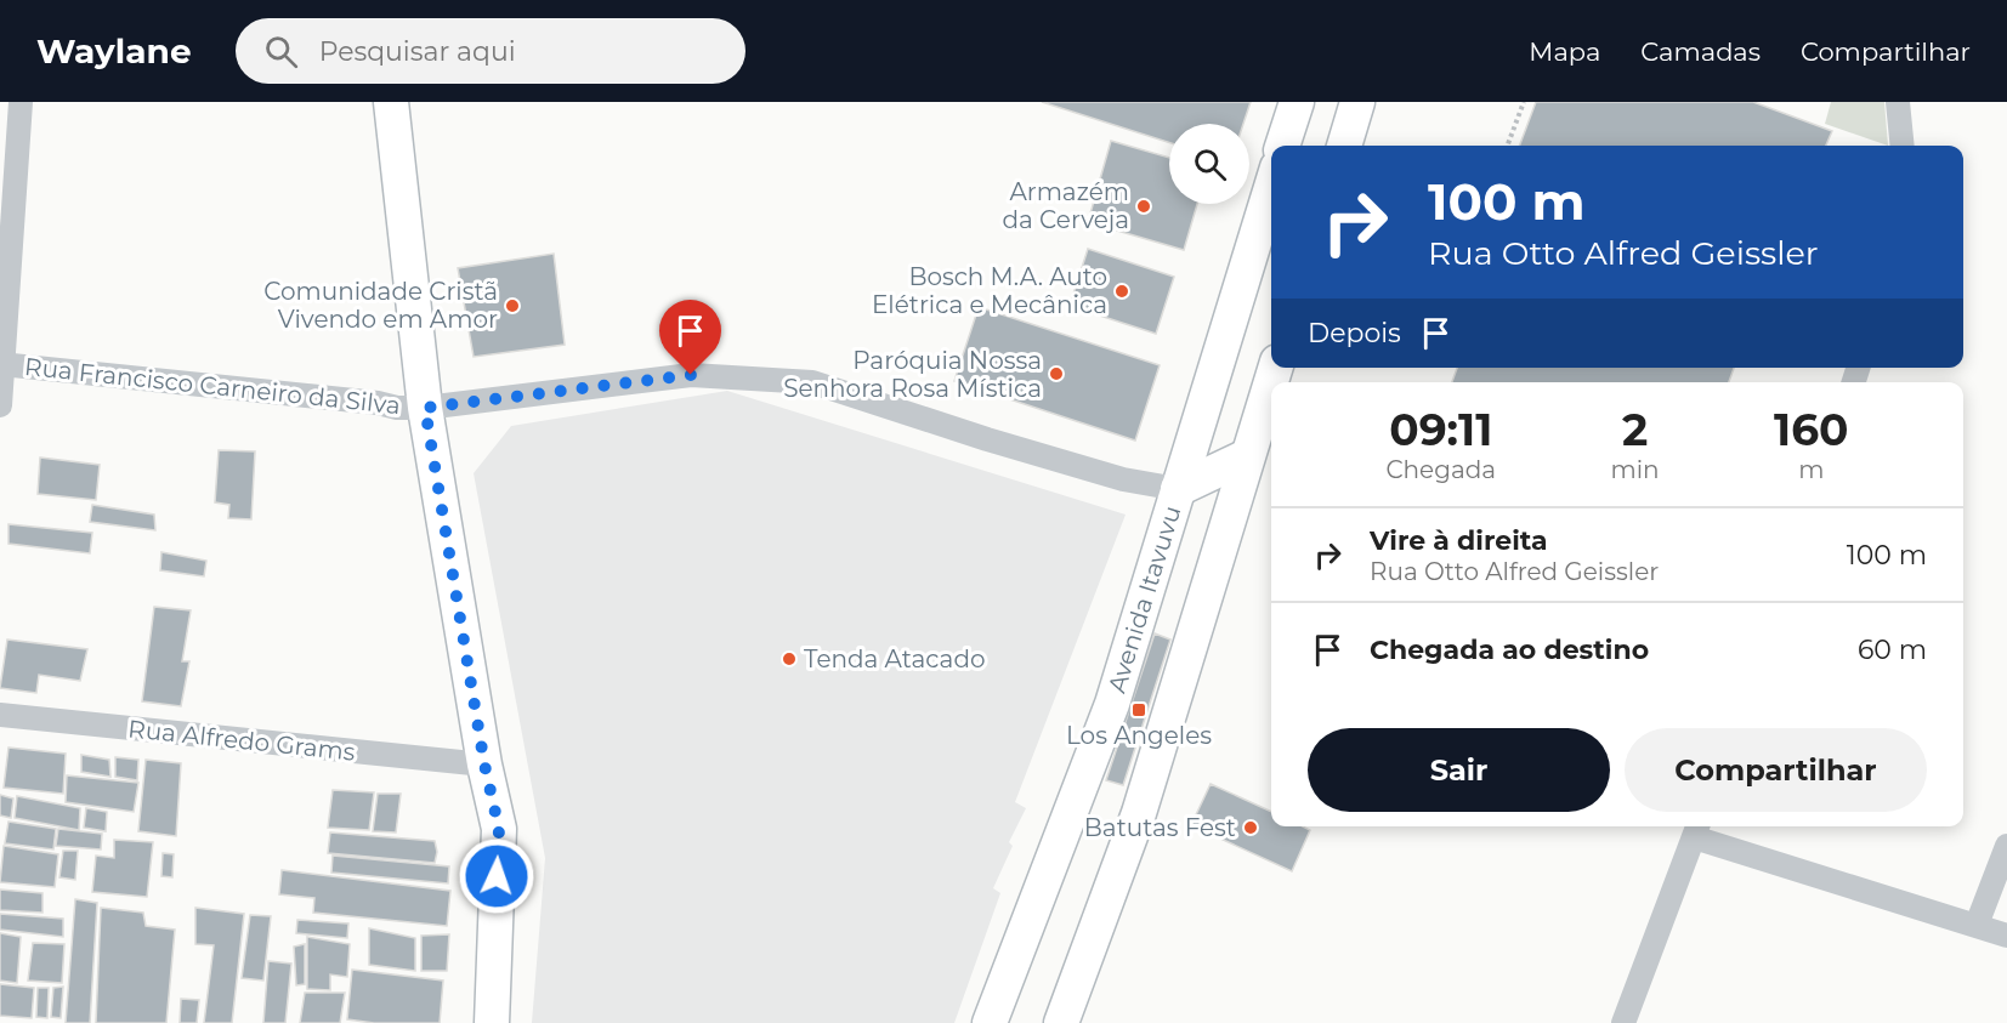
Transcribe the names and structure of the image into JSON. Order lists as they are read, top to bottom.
{
  "streets": {
    "main road": ["Avenida Itavuvu"],
    "street": ["Rua Francisco Carneiro da Silva", "Rua Alfredo Grams"]
  },
  "crossings": [
    ["Rua Francisco Carneiro da Silva", "Avenida Itavuvu"]
  ],
  "places": {
    "other": [
      "Armazém da Cerveja",
      "Bosch M.A. Auto Elétrica e Mecânica",
      "Comunidade Cristã Vivendo em Amor",
      "Paróquia Nossa Senhora Rosa Mística",
      "Tenda Atacado",
      "Batutas Fest"
    ],
    "transit": ["Los Angeles"]
  },
  "page": {
    "header": "Waylane",
    "search": "Pesquisar aqui",
    "nav": ["Mapa", "Camadas", "Compartilhar"],
    "turn": ["100 m", "Rua Otto Alfred Geissler"],
    "then": "Depois",
    "eta": [
      "09:11",
      "Chegada",
      "2",
      "min",
      "160",
      "m"
    ],
    "list": [
      {
        "name": "Vire à direita",
        "note": "Rua Otto Alfred Geissler",
        "value": "100 m"
      },
      {
        "name": "Chegada ao destino",
        "value": "60 m"
      }
    ],
    "buttons": ["Sair", "Compartilhar"]
  }
}
